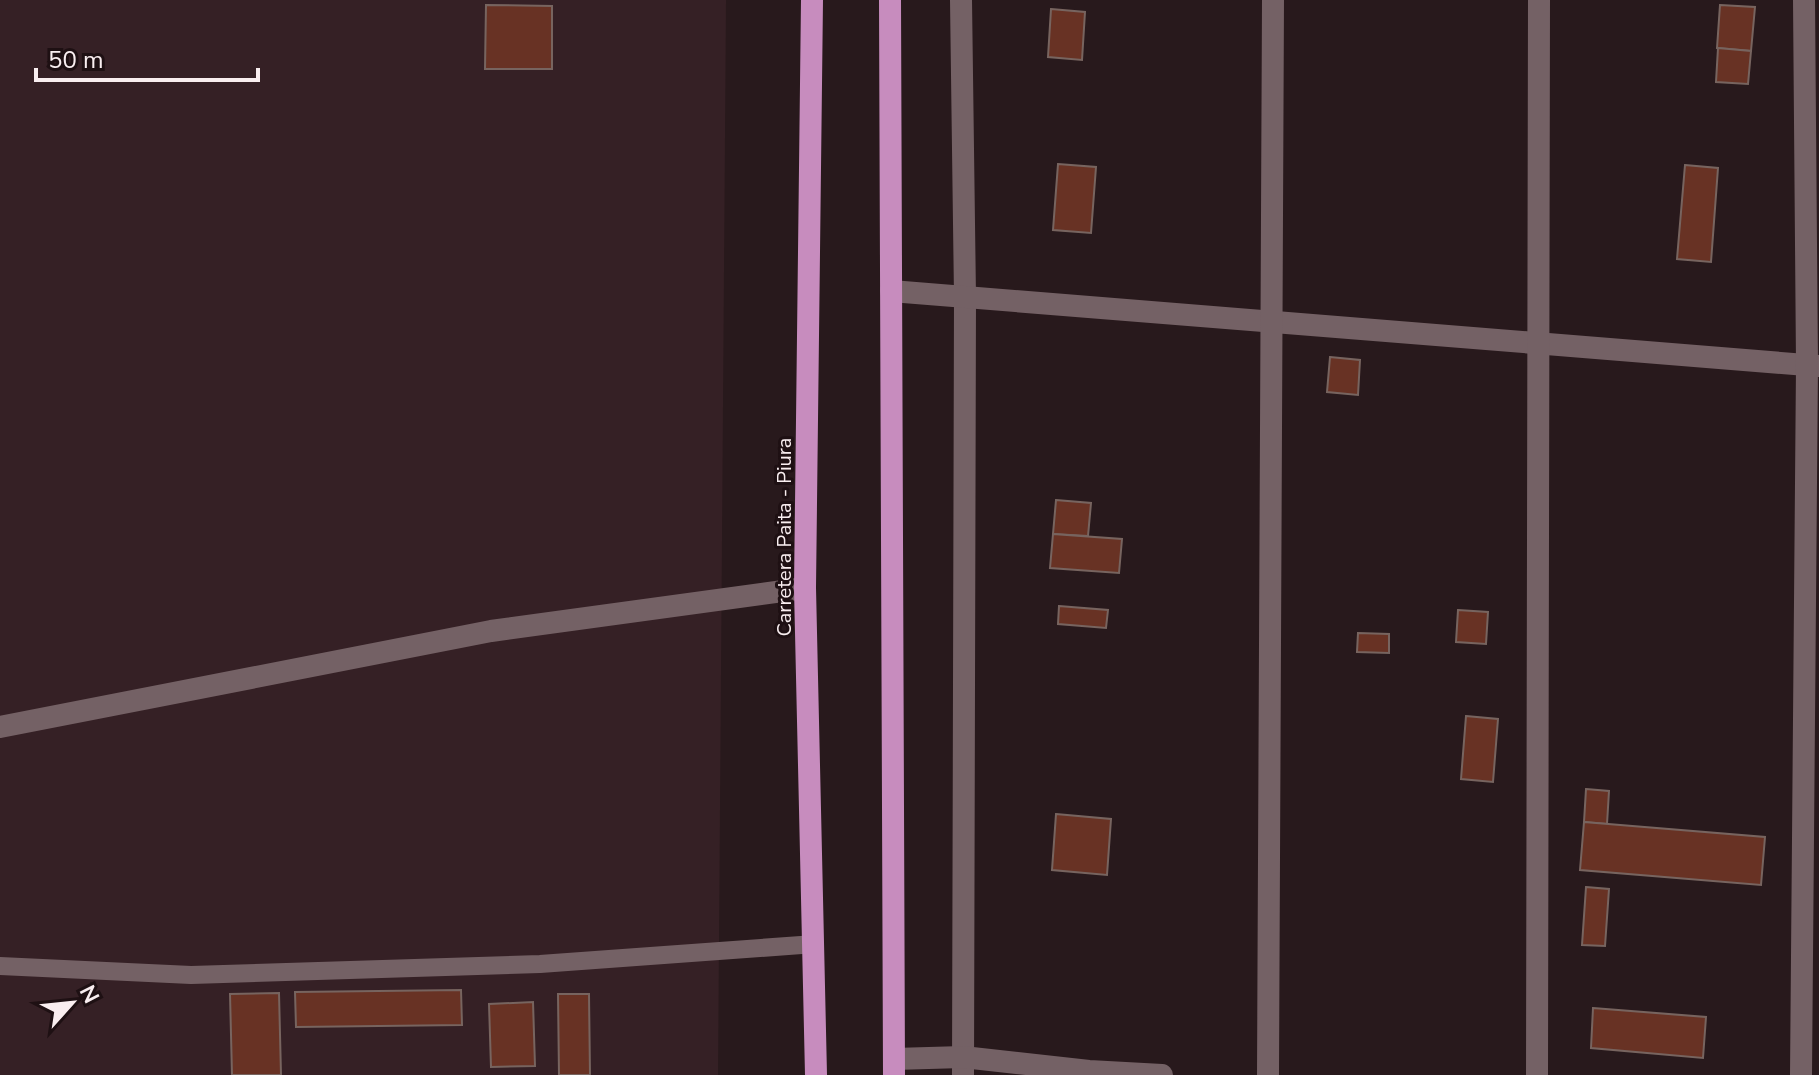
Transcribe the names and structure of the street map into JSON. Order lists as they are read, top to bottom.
{
  "streets": {
    "highway": ["Carretera Paita - Piura"]
  },
  "scale_bar": "50 m",
  "north": "top right"
}
